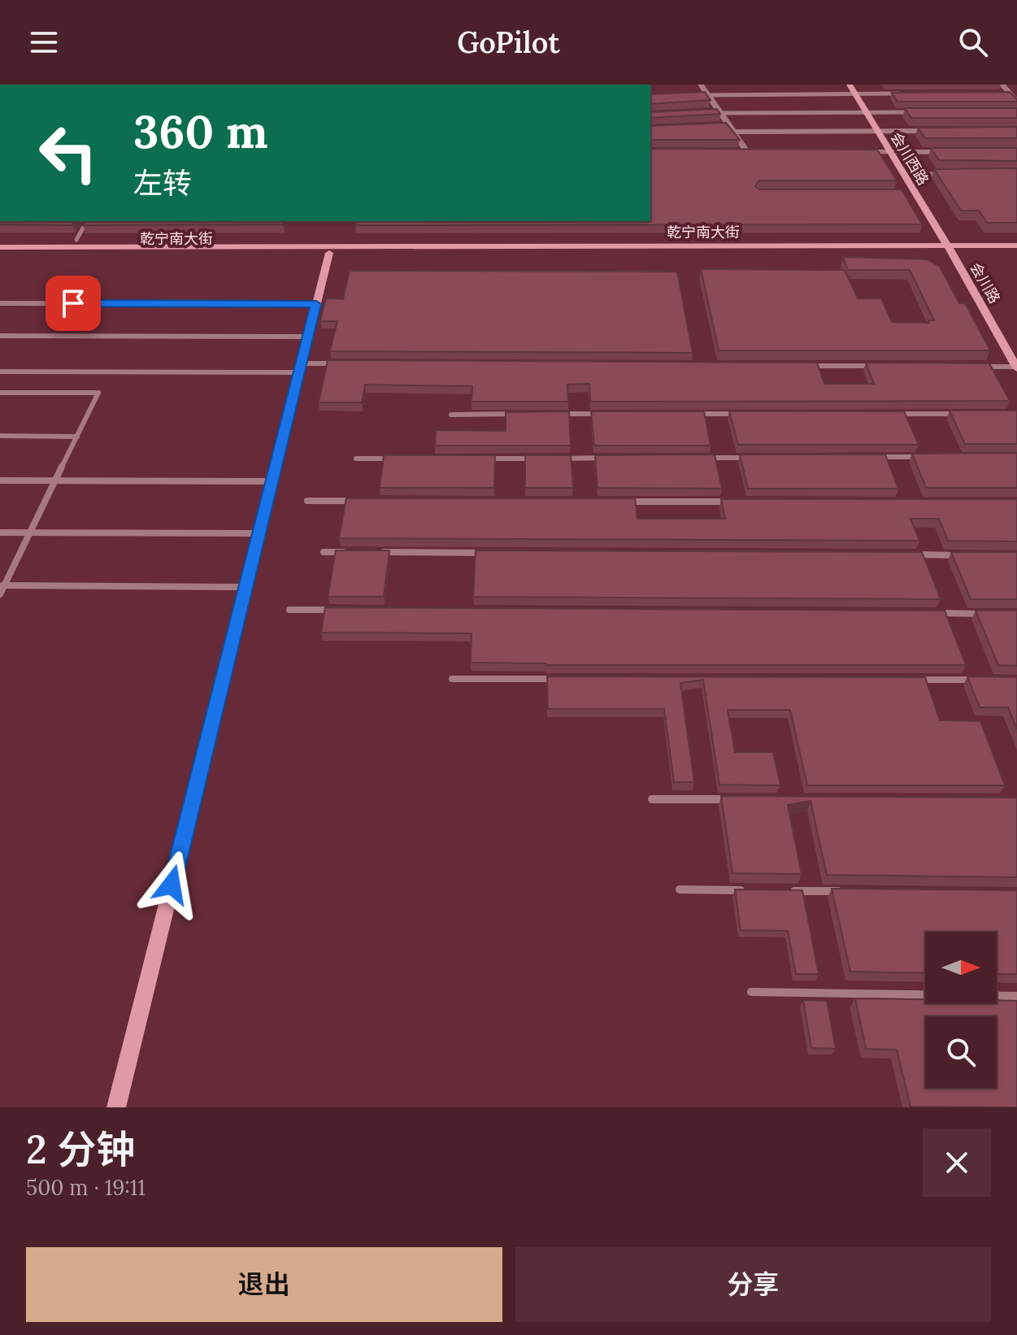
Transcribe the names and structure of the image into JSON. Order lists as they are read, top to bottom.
{
  "streets": {
    "main road": ["会川西路", "乾宁南大街", "会川路"]
  },
  "crossings": [
    ["会川西路", "乾宁南大街"],
    ["会川西路", "会川路"],
    ["乾宁南大街", "会川路"]
  ],
  "north": "right",
  "page": {
    "header": "GoPilot",
    "turn": ["360 m", "左转"],
    "heading": ["2 分钟", "500 m · 19:11"],
    "buttons": ["退出", "分享"]
  }
}
